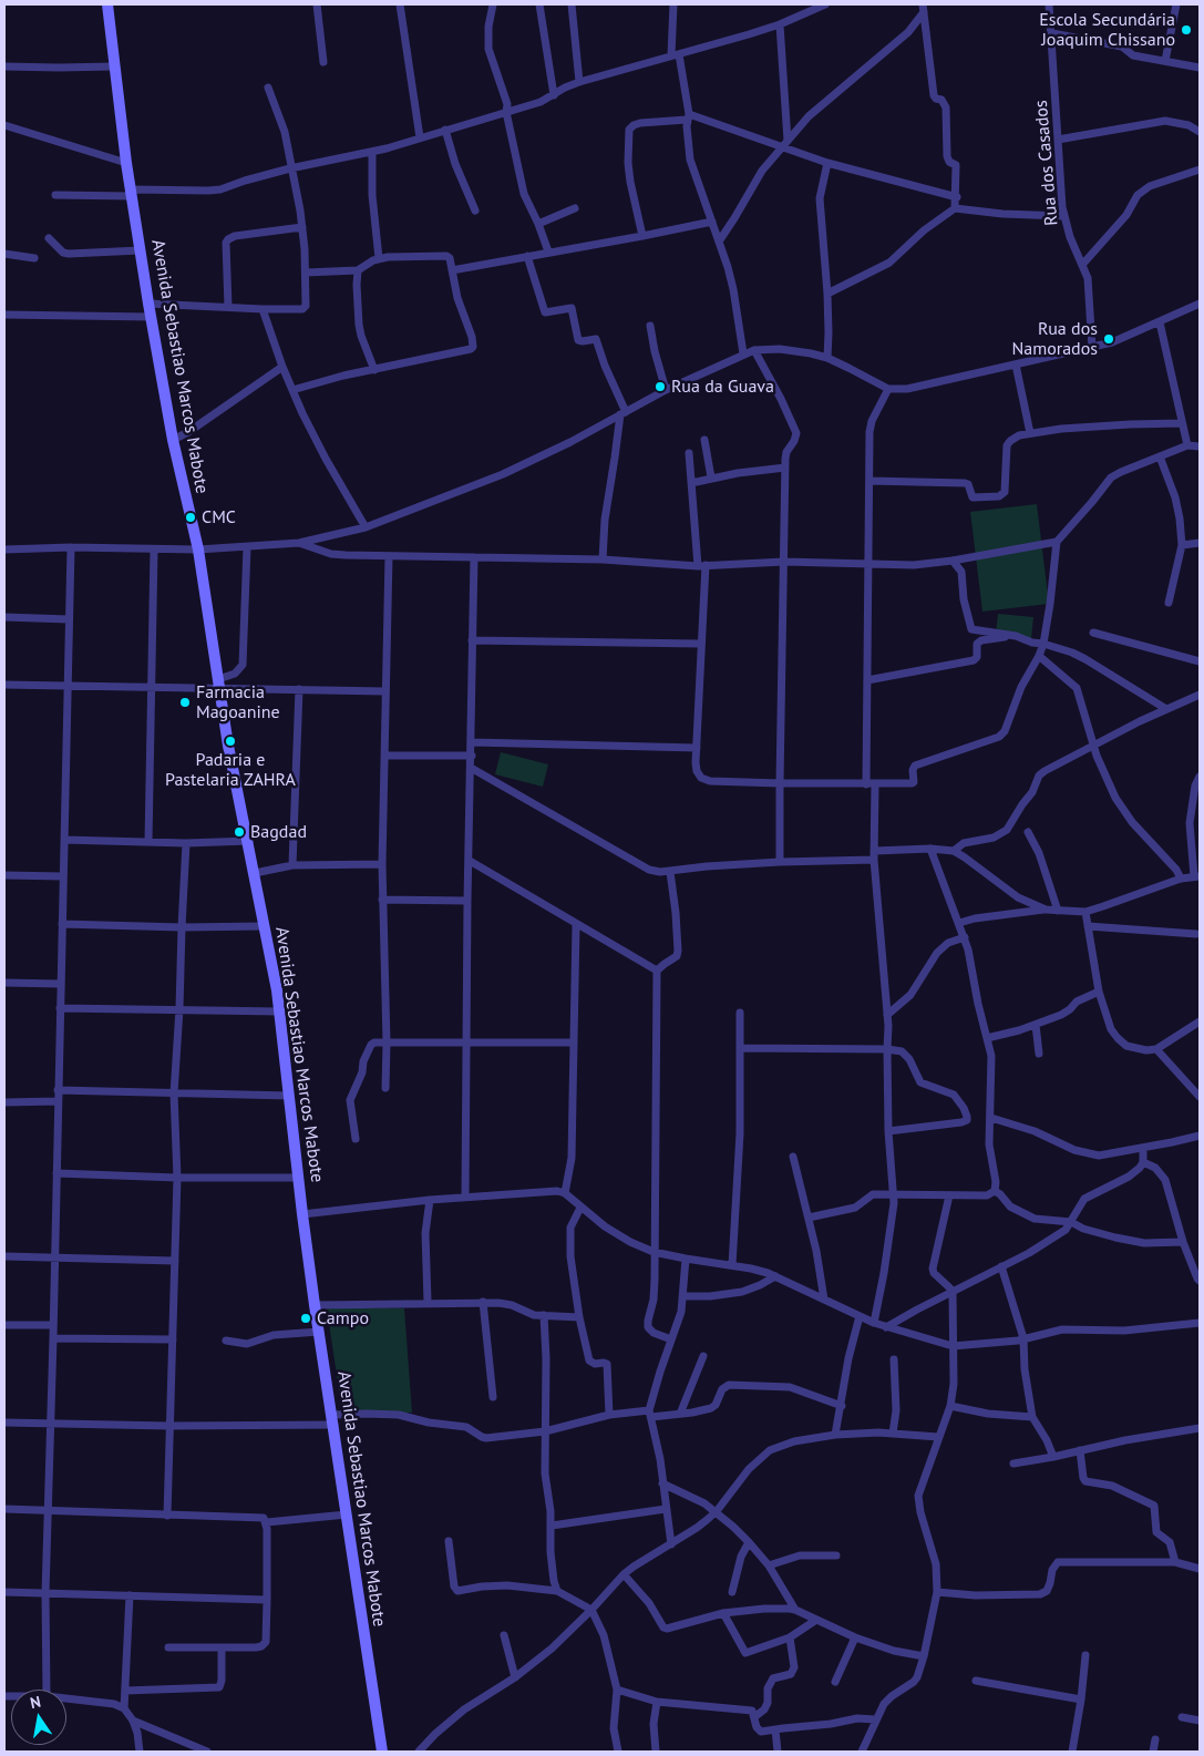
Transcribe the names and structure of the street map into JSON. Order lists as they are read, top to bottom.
{
  "streets": {
    "main road": ["Avenida Sebastiao Marcos Mabote"],
    "street": ["Rua dos Casados"]
  },
  "places": [
    "Escola Secundária Joaquim Chissano",
    "Rua dos Namorados",
    "Rua da Guava",
    "CMC",
    "Farmacia Magoanine",
    "Padaria e Pastelaria ZAHRA",
    "Bagdad",
    "Campo"
  ],
  "north": "top"
}
